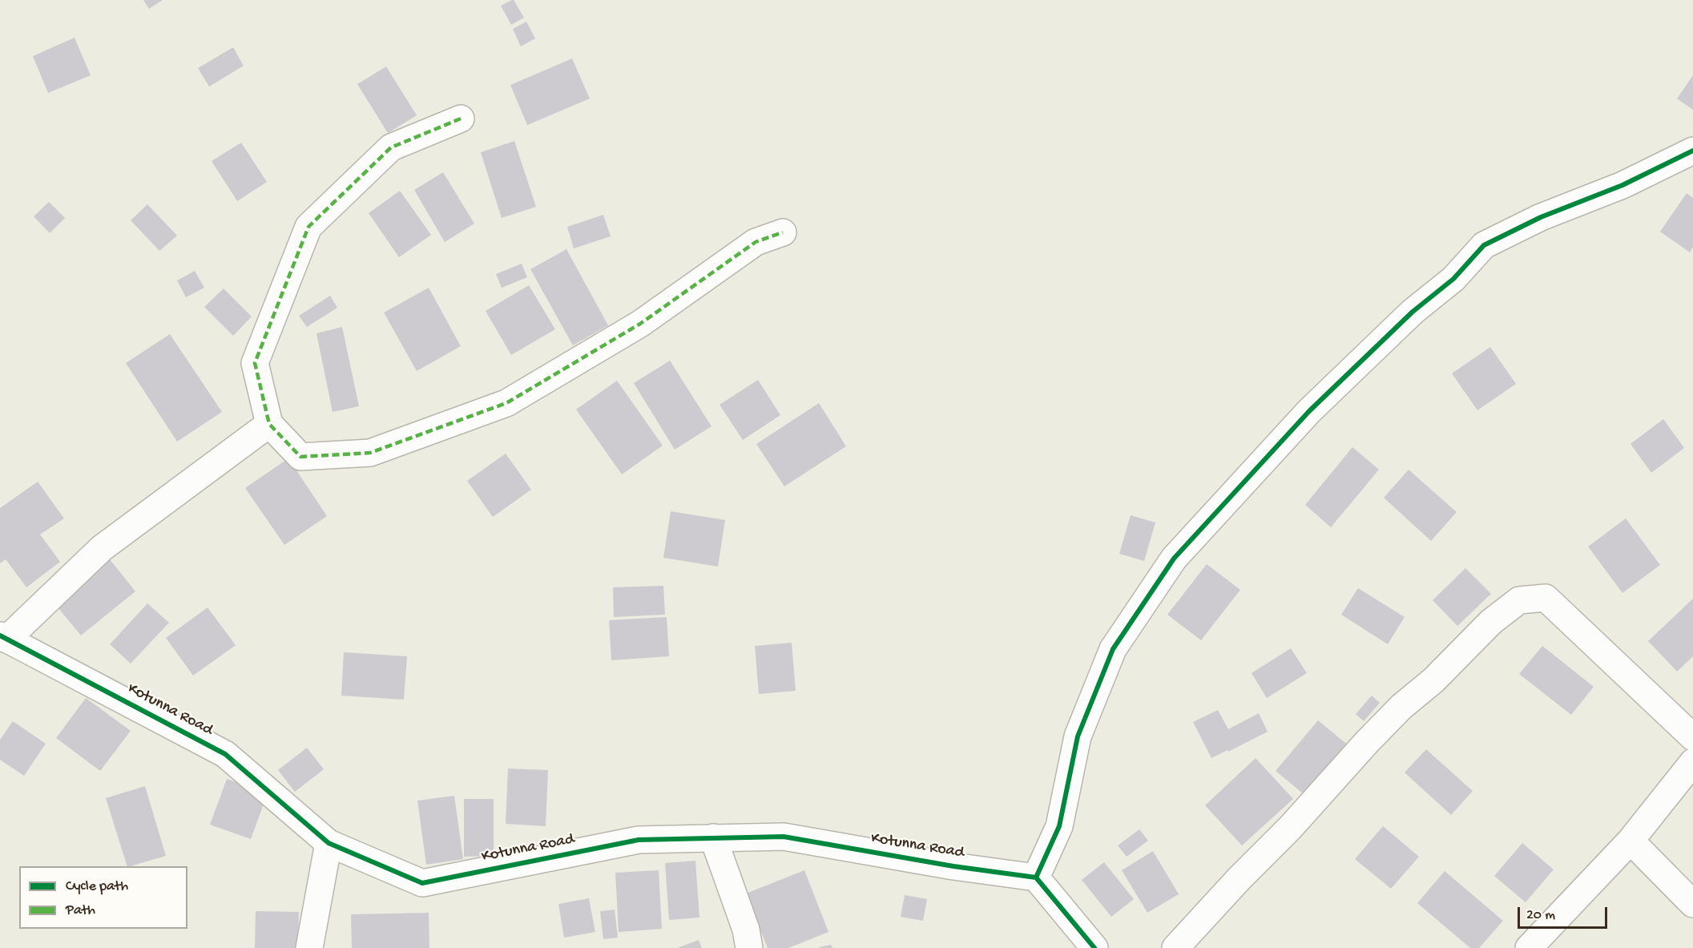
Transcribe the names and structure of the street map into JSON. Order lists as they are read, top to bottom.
{
  "streets": {
    "street": ["Kotunna Road"]
  },
  "legend": ["Cycle path", "Path"],
  "scale_bar": "20 m"
}
